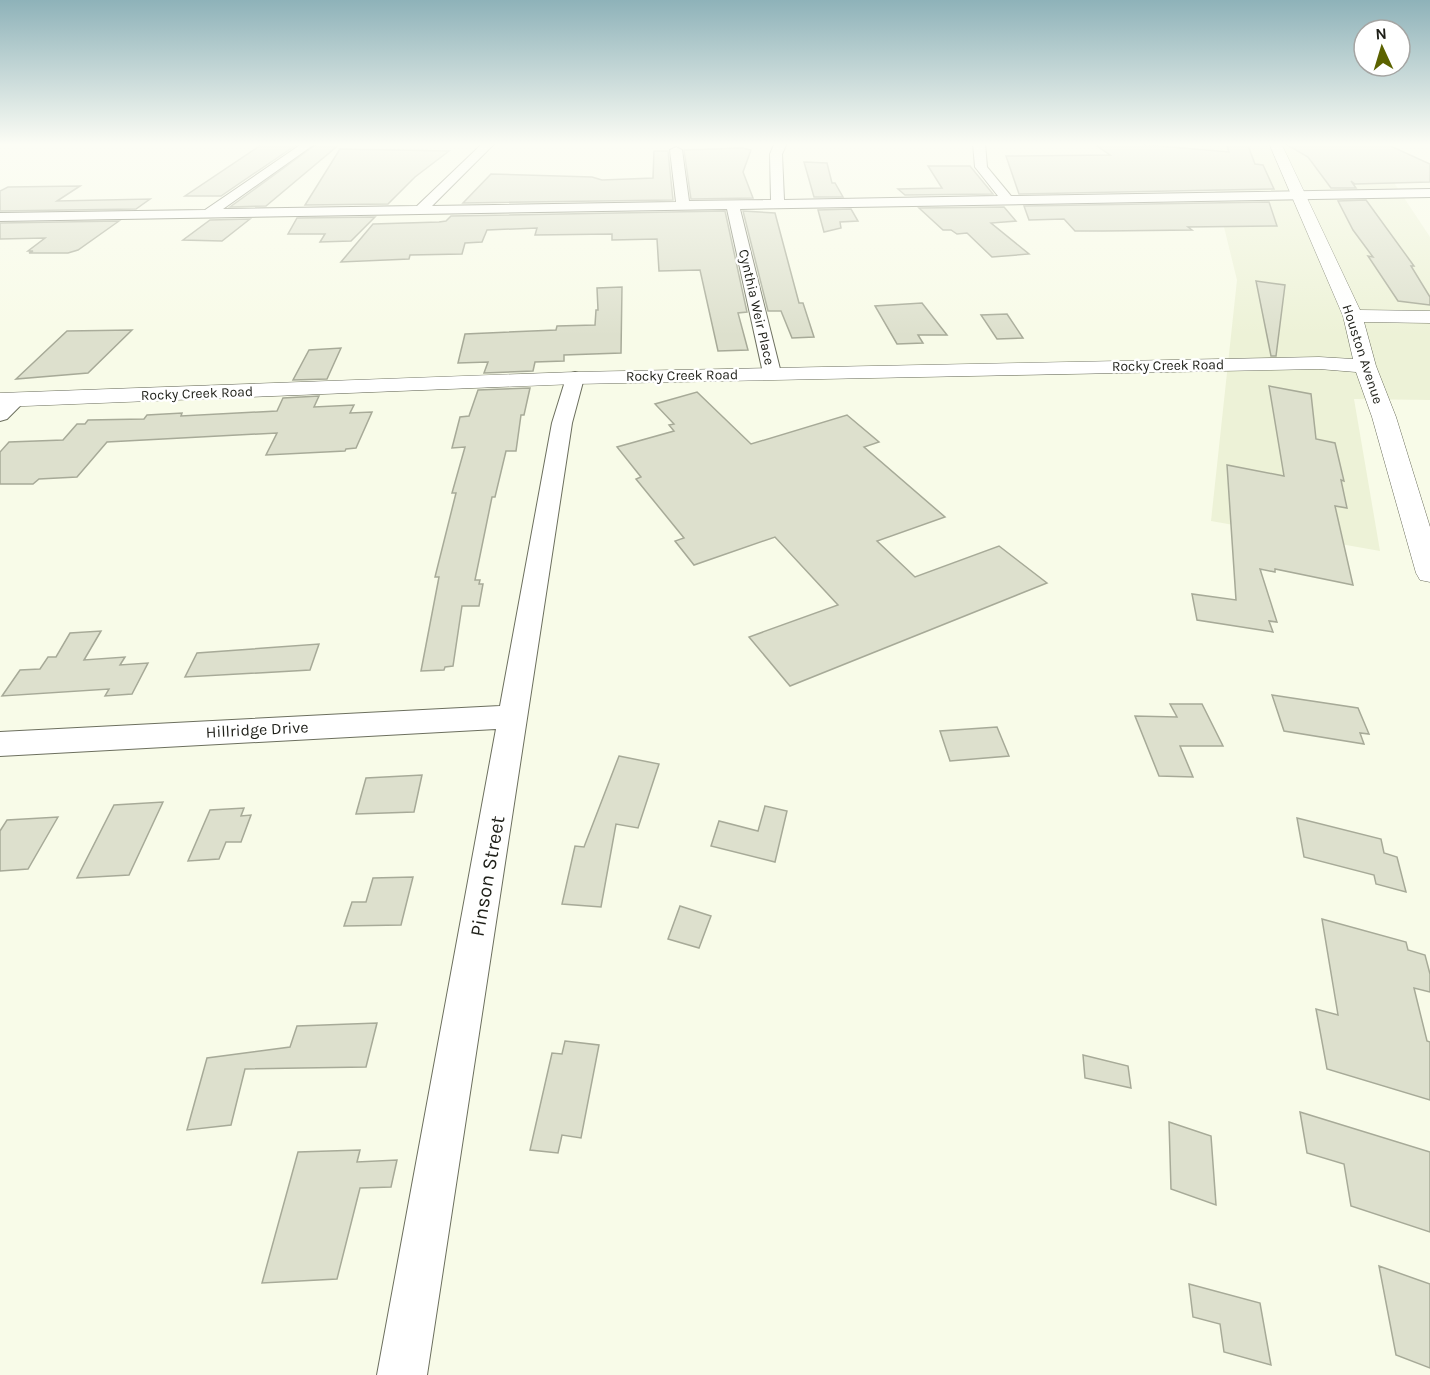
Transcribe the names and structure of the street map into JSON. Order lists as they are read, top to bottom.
{
  "streets": {
    "street": [
      "Cynthia Weir Place",
      "Houston Avenue",
      "Rocky Creek Road",
      "Hillridge Drive",
      "Pinson Street"
    ]
  },
  "crossings": [
    ["Cynthia Weir Place", "Rocky Creek Road"],
    ["Houston Avenue", "Rocky Creek Road"],
    ["Rocky Creek Road", "Pinson Street"],
    ["Hillridge Drive", "Pinson Street"]
  ],
  "north": "top"
}
